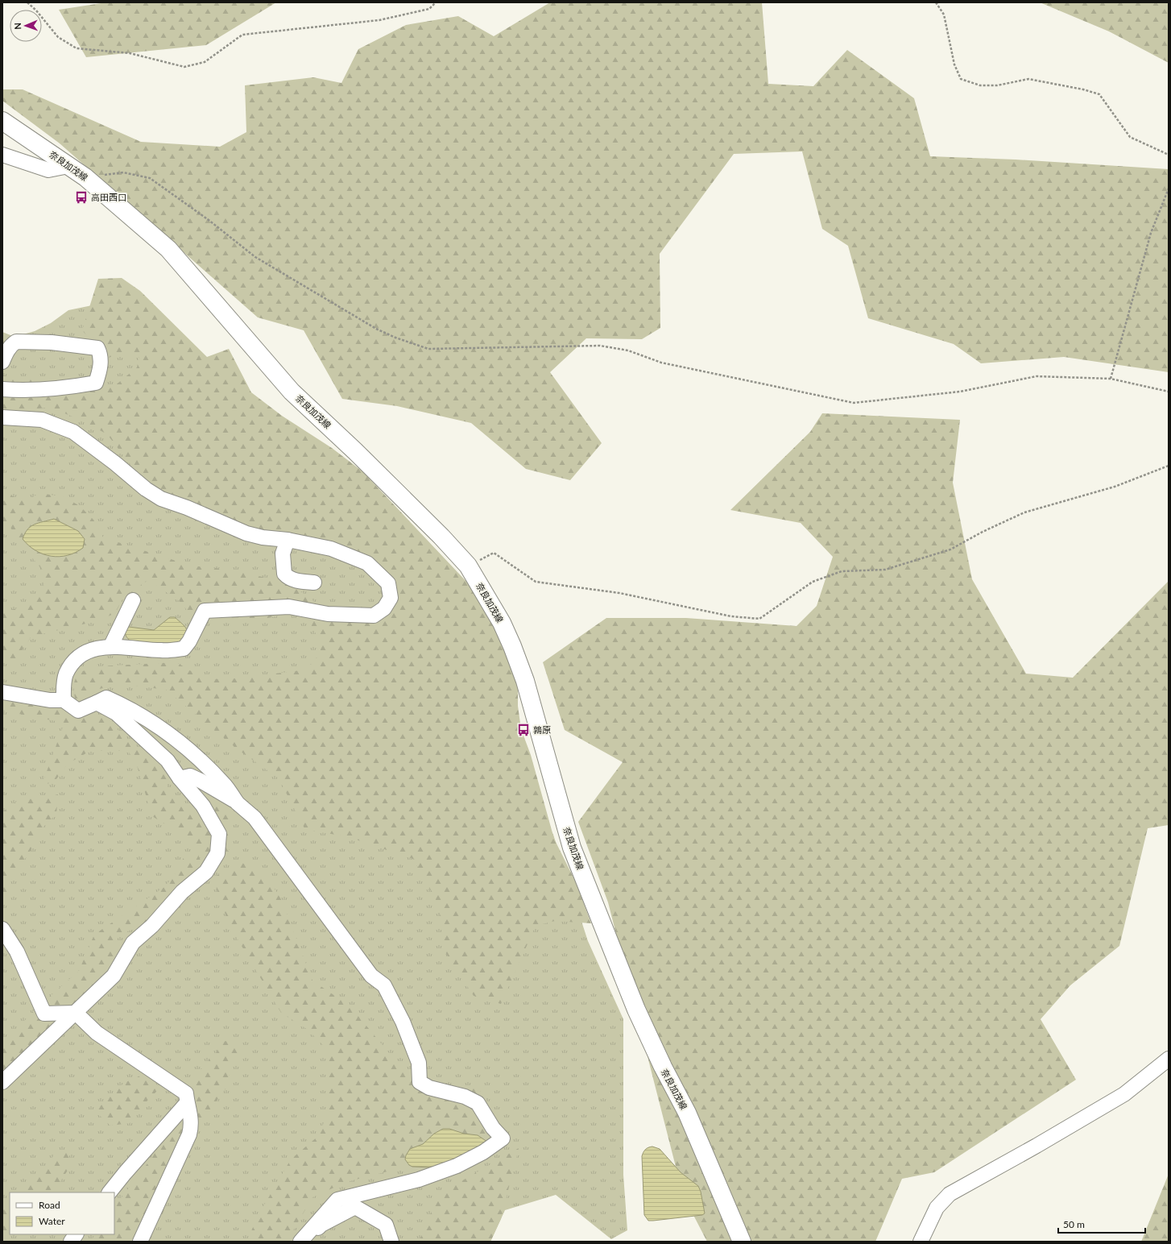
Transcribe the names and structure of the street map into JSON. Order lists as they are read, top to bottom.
{
  "streets": {
    "main road": ["奈良加茂線"]
  },
  "places": {
    "bus stop": ["高田西口", "鶉原"]
  },
  "legend": ["Road", "Water"],
  "scale_bar": "50 m",
  "north": "left"
}
